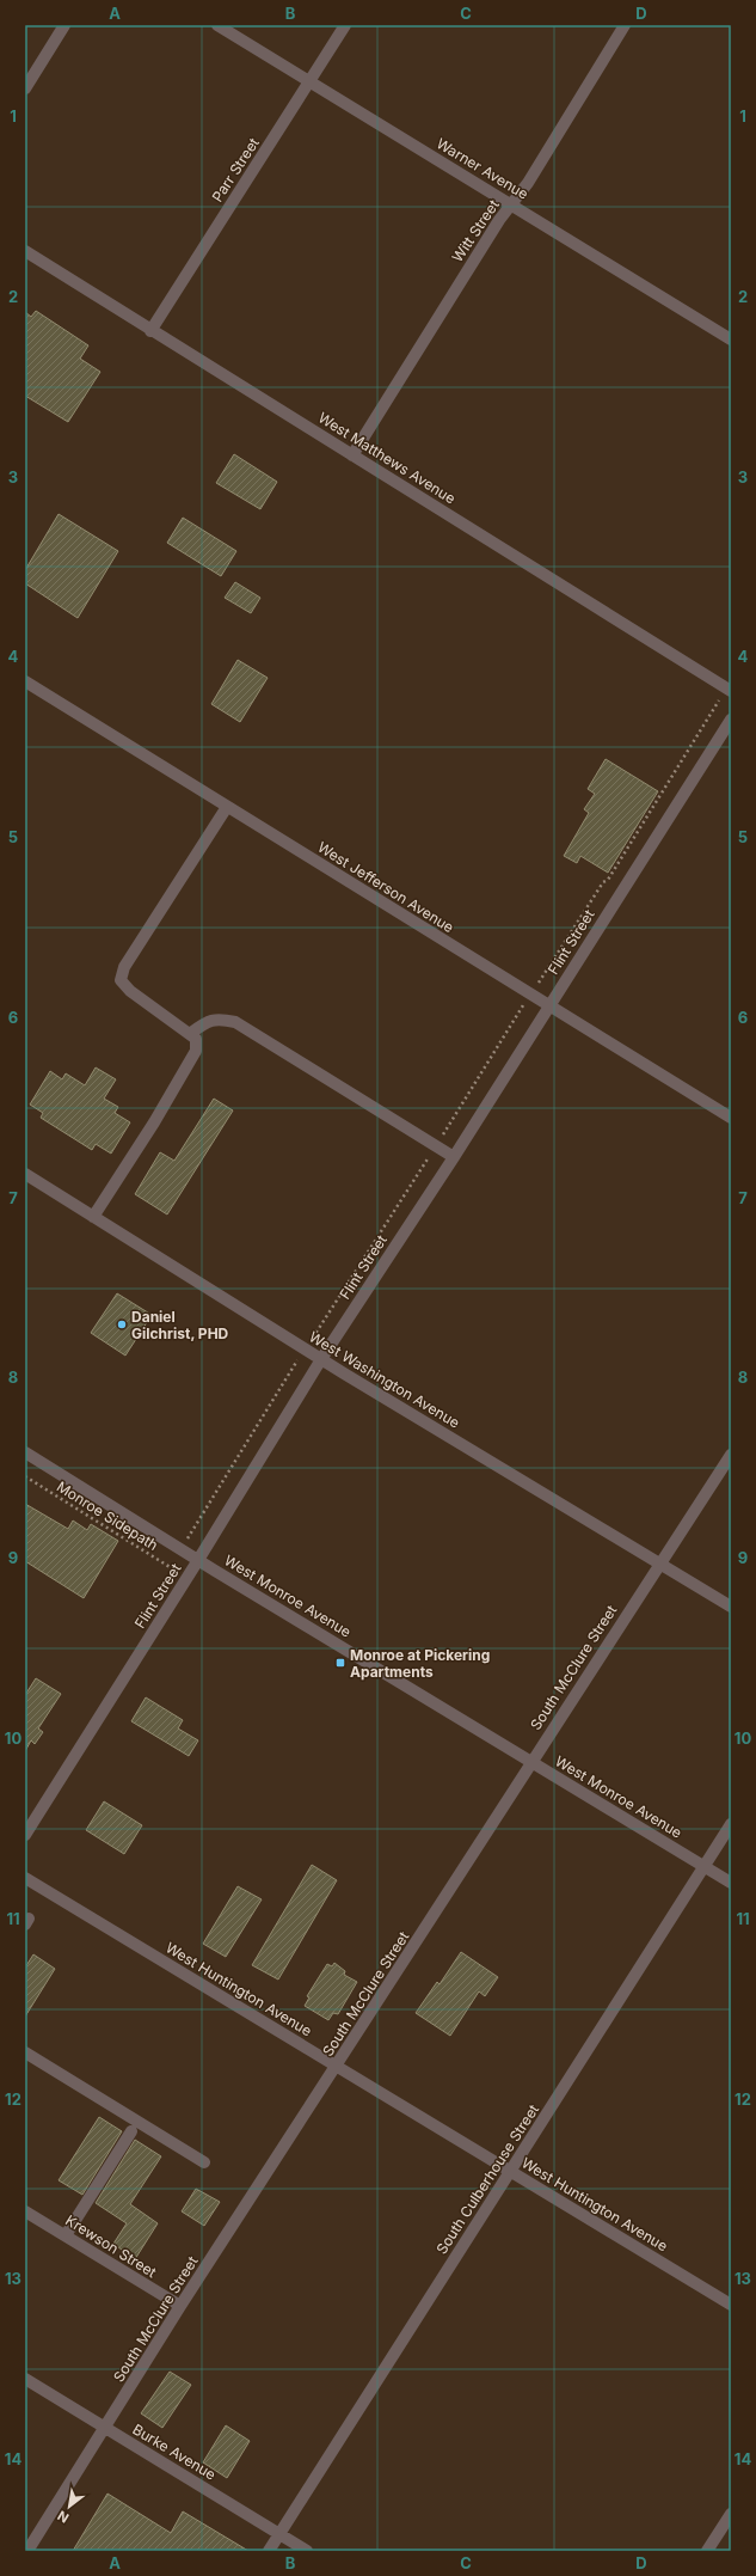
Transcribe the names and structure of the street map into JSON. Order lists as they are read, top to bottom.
{
  "streets": {
    "street": [
      "Warner Avenue",
      "Parr Street",
      "Witt Street",
      "West Matthews Avenue",
      "West Jefferson Avenue",
      "Flint Street",
      "West Washington Avenue",
      "West Monroe Avenue",
      "South McClure Street",
      "West Huntington Avenue",
      "South Culberhouse Street",
      "Krewson Street",
      "Burke Avenue"
    ],
    "path": ["Monroe Sidepath"]
  },
  "crossings": [
    ["Warner Avenue", "Parr Street"],
    ["Warner Avenue", "Witt Street"],
    ["Parr Street", "West Matthews Avenue"],
    ["Witt Street", "West Matthews Avenue"],
    ["West Jefferson Avenue", "Flint Street"],
    ["Flint Street", "West Washington Avenue"],
    ["Flint Street", "West Monroe Avenue"],
    ["West Washington Avenue", "South McClure Street"],
    ["West Monroe Avenue", "South McClure Street"],
    ["West Monroe Avenue", "South Culberhouse Street"],
    ["South McClure Street", "West Huntington Avenue"],
    ["South McClure Street", "Krewson Street"],
    ["South McClure Street", "Burke Avenue"],
    ["West Huntington Avenue", "South Culberhouse Street"],
    ["South Culberhouse Street", "Burke Avenue"]
  ],
  "places": {
    "other": ["Daniel Gilchrist, PHD"],
    "transit": ["Monroe at Pickering Apartments"]
  },
  "north": "bottom left",
  "grid": {
    "columns": [
      "A",
      "B",
      "C",
      "D"
    ],
    "rows": [
      "1",
      "2",
      "3",
      "4",
      "5",
      "6",
      "7",
      "8",
      "9",
      "10",
      "11",
      "12",
      "13",
      "14"
    ]
  }
}
